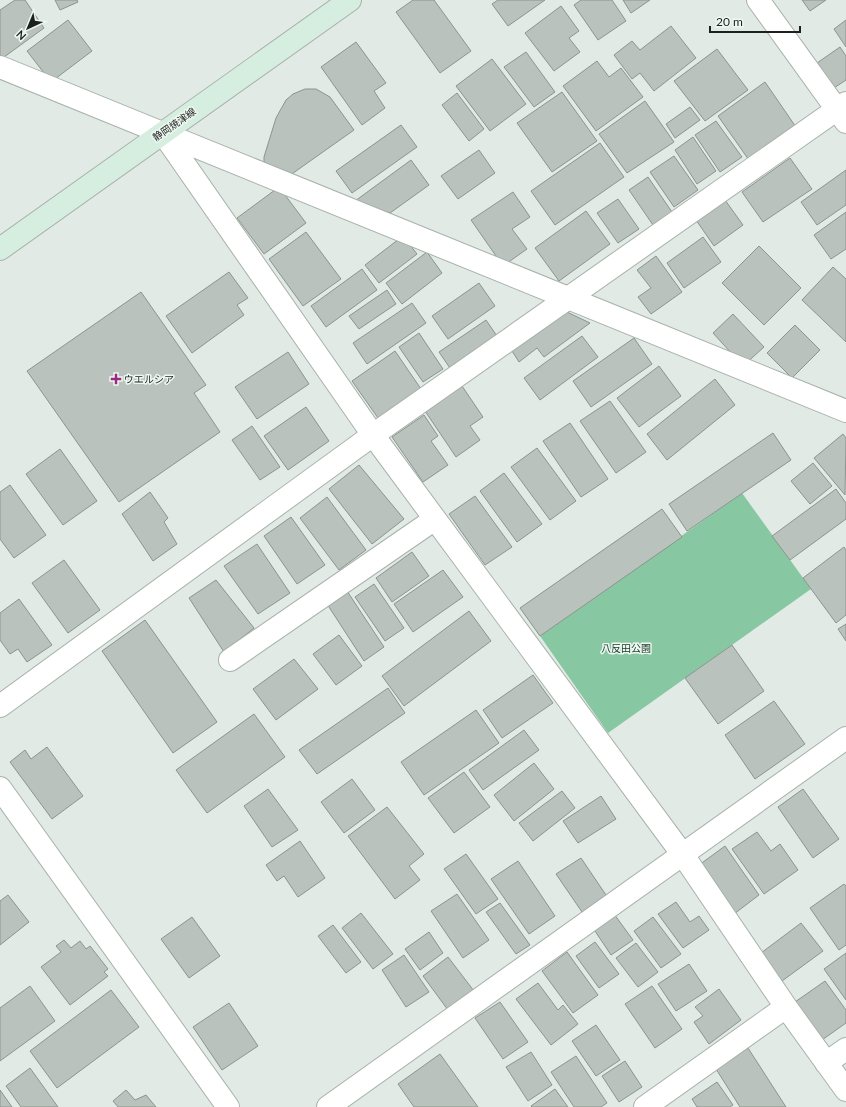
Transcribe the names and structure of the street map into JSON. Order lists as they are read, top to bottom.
{
  "streets": {
    "main road": ["静岡焼津線"]
  },
  "parks": ["八反田公園"],
  "places": {
    "health": ["ウエルシア"]
  },
  "scale_bar": "20 m",
  "north": "bottom left"
}
